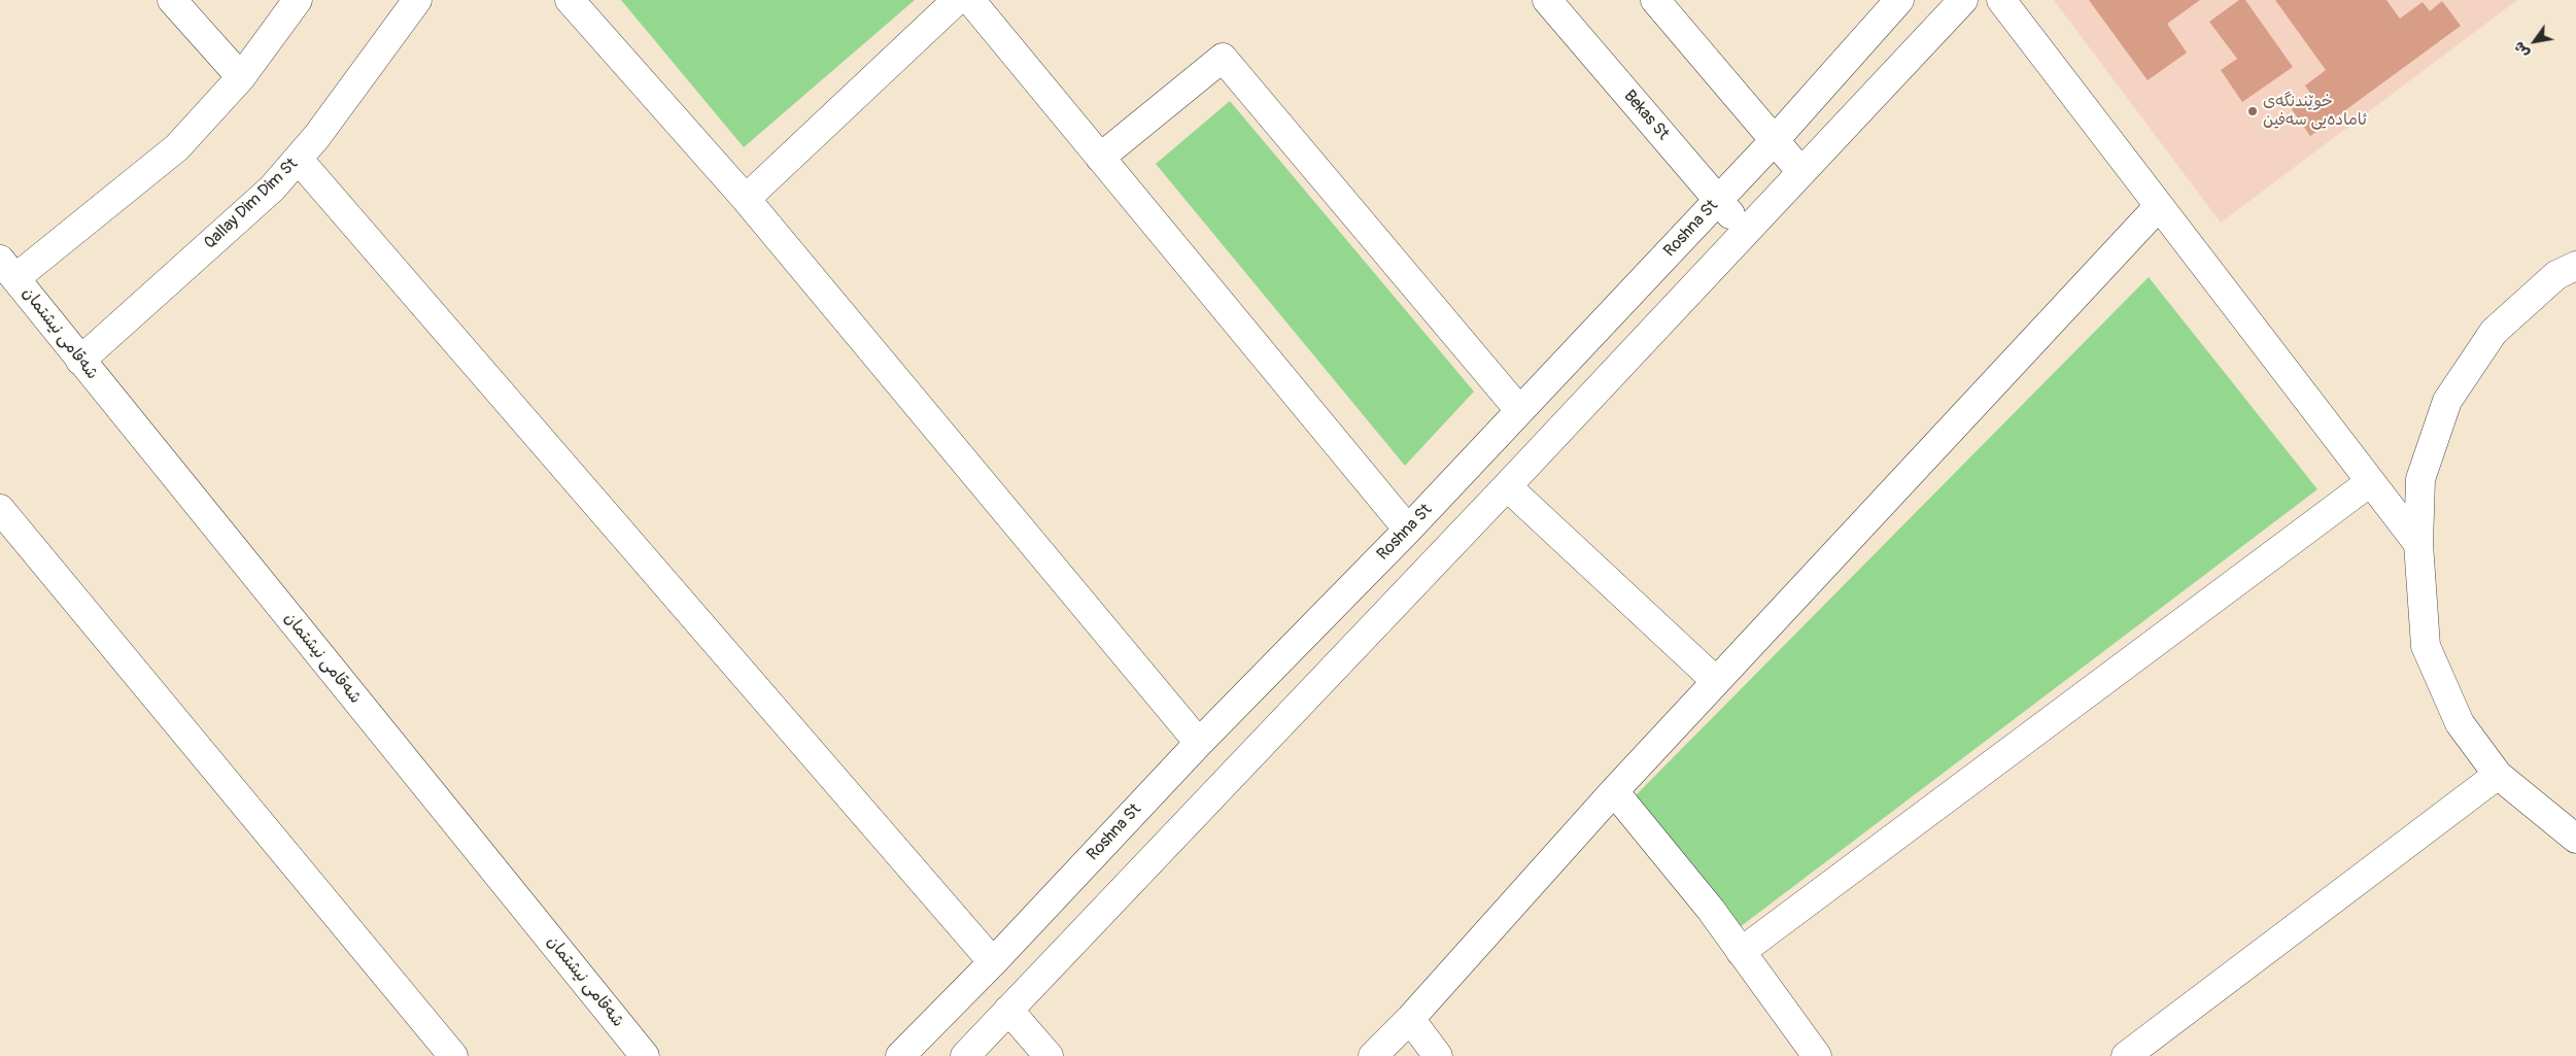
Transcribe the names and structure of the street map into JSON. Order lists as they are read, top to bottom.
{
  "streets": {
    "street": [
      "Bekas St",
      "Qallay Dim Dim St",
      "Roshna St",
      "شەقامی نیشتمان"
    ]
  },
  "crossings": [
    ["Bekas St", "Roshna St"],
    ["Qallay Dim Dim St", "شەقامی نیشتمان"]
  ],
  "places": ["خوێندنگەی ئامادەیی سەفین"],
  "north": "bottom left"
}
